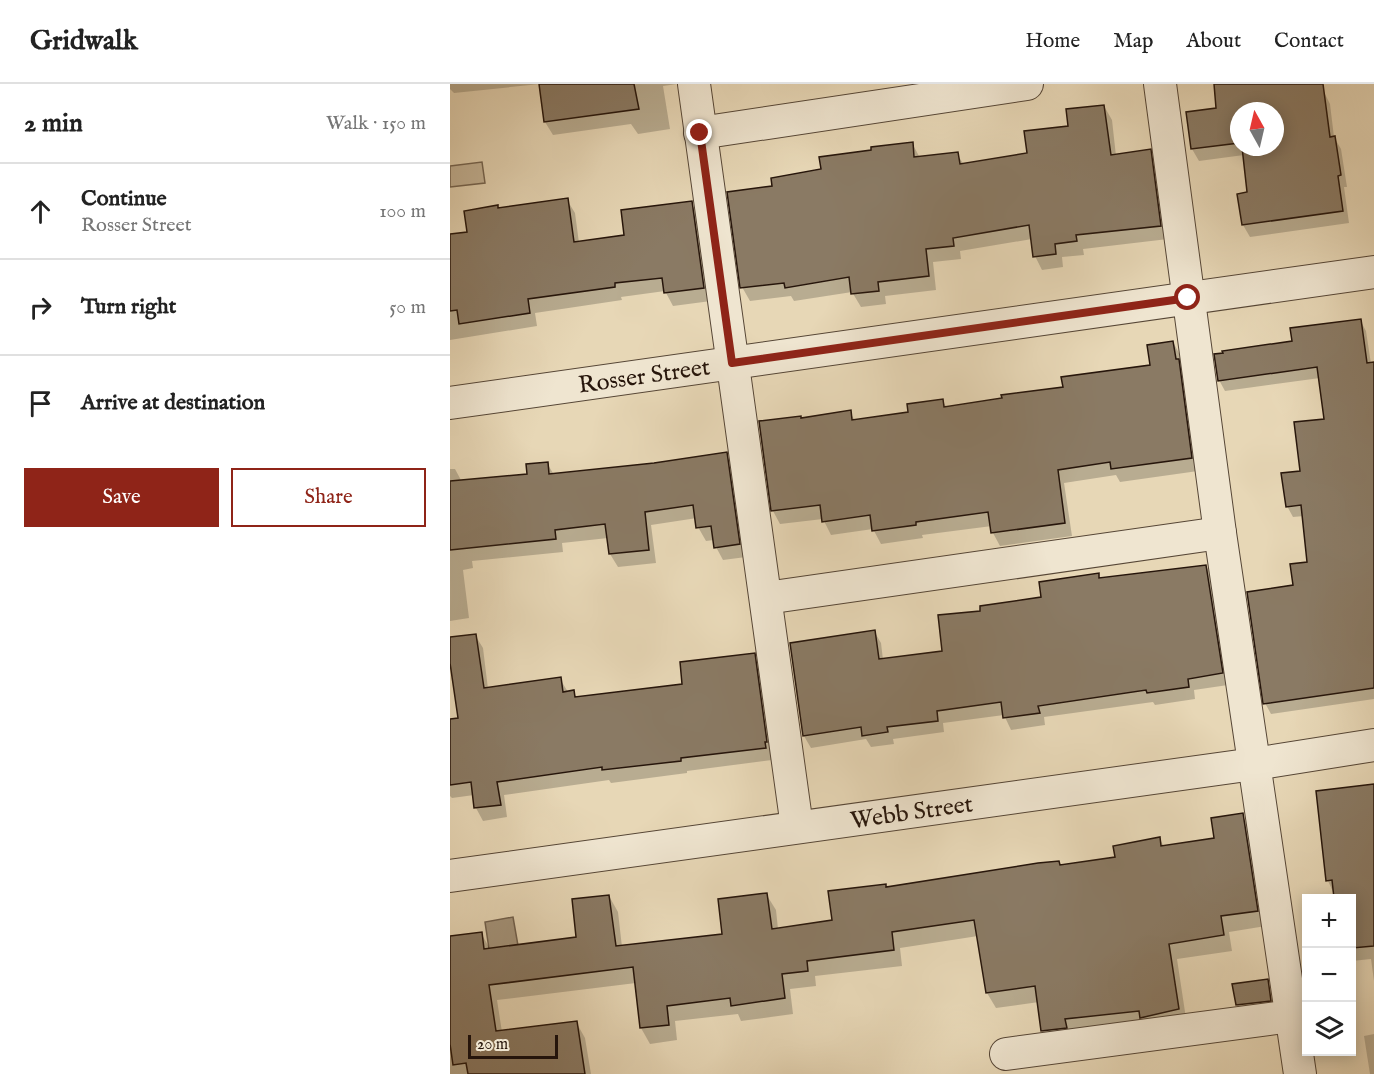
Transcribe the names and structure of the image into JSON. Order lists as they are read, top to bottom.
{
  "streets": {
    "street": ["Rosser Street", "Webb Street"]
  },
  "scale_bar": "20 m",
  "north": "top",
  "page": {
    "header": "Gridwalk",
    "nav": [
      "Home",
      "Map",
      "About",
      "Contact"
    ],
    "heading": ["2 min", "Walk · 150 m"],
    "list": [
      ["Continue", "Rosser Street", "100 m"],
      ["Turn right", "50 m"],
      "Arrive at destination"
    ],
    "buttons": ["Save", "Share"],
    "map_buttons": ["+", "−"],
    "scale": "20 m"
  }
}
